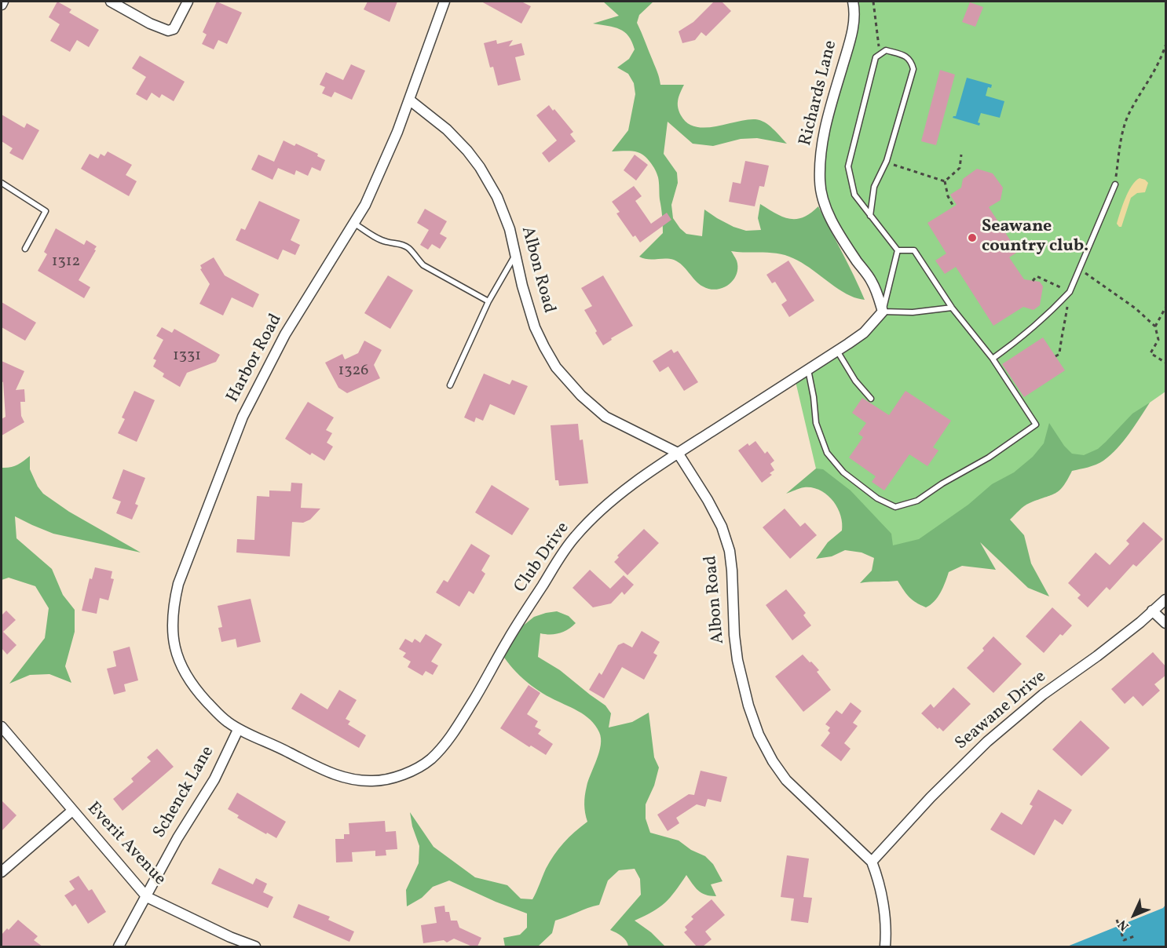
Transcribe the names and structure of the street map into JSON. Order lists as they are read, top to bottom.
{
  "streets": {
    "street": [
      "Richards Lane",
      "Albon Road",
      "Harbor Road",
      "Club Drive",
      "Seawane Drive",
      "Schenck Lane",
      "Everit Avenue"
    ]
  },
  "crossings": [
    ["Richards Lane", "Club Drive"],
    ["Albon Road", "Harbor Road"],
    ["Albon Road", "Club Drive"],
    ["Albon Road", "Seawane Drive"],
    ["Harbor Road", "Club Drive"],
    ["Harbor Road", "Schenck Lane"],
    ["Club Drive", "Schenck Lane"],
    ["Schenck Lane", "Everit Avenue"]
  ],
  "places": ["Seawane country club."],
  "house_numbers": ["1312", "1331", "1326"],
  "north": "bottom left"
}
